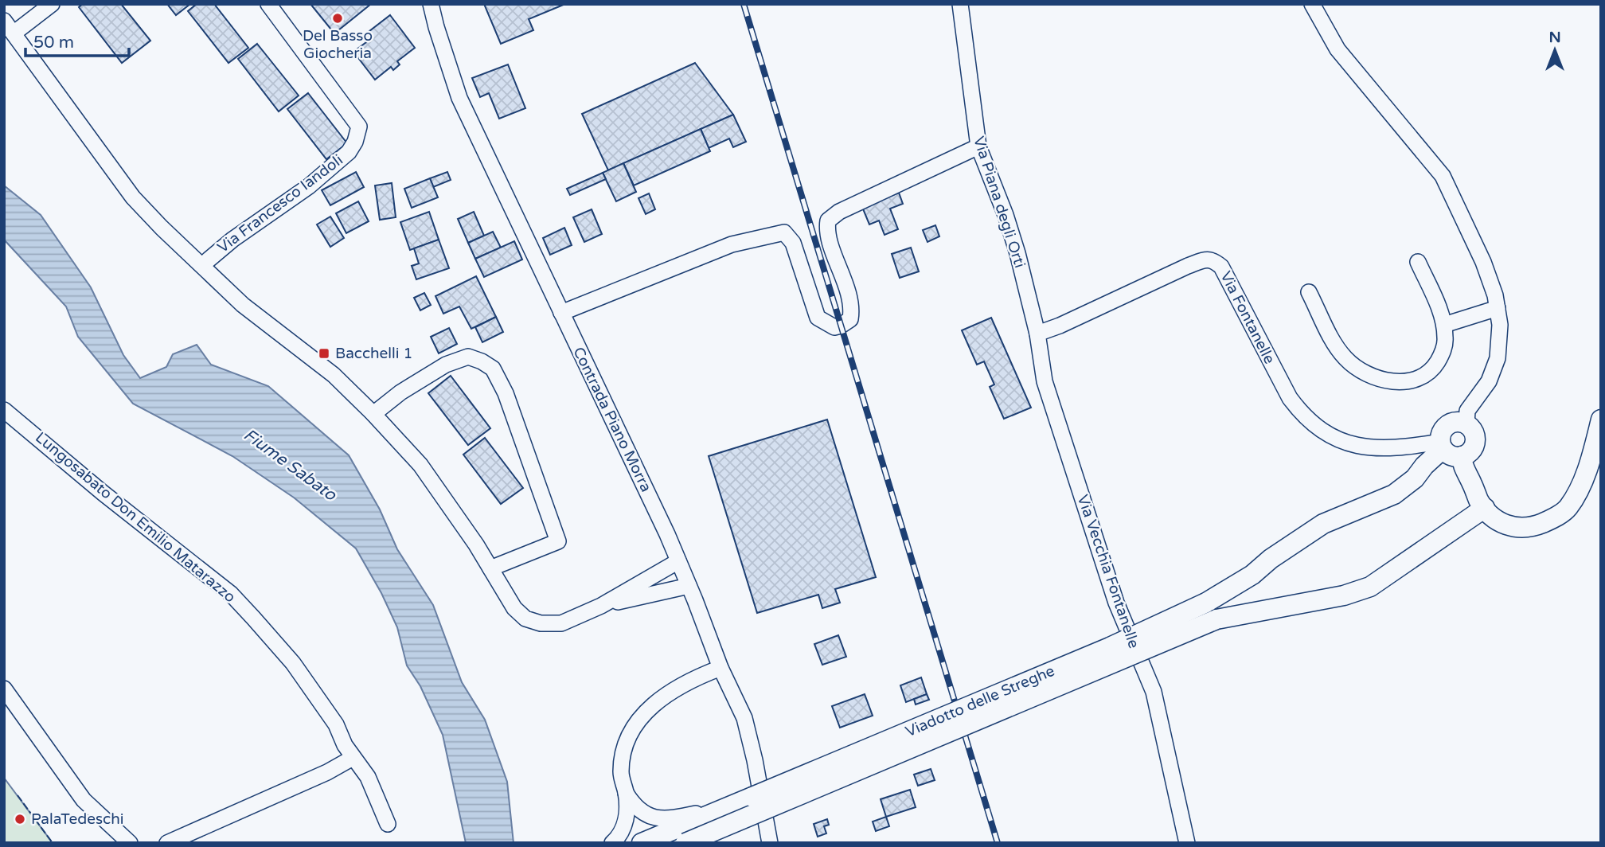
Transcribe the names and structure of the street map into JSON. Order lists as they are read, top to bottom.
{
  "streets": {
    "main road": ["Via Fontanelle", "Viadotto delle Streghe"],
    "street": [
      "Via Piana degli Orti",
      "Via Francesco Iandoli",
      "Contrada Piano Morra",
      "Lungosabato Don Emilio Matarazzo",
      "Via Vecchia Fontanelle"
    ]
  },
  "crossings": [
    ["Via Piana degli Orti", "Via Fontanelle"],
    ["Via Piana degli Orti", "Via Vecchia Fontanelle"],
    ["Via Fontanelle", "Via Vecchia Fontanelle"]
  ],
  "water": ["Fiume Sabato"],
  "places": {
    "other": ["Del Basso Giocheria", "PalaTedeschi"],
    "transit": ["Bacchelli 1"]
  },
  "scale_bar": "50 m",
  "north": "top"
}
